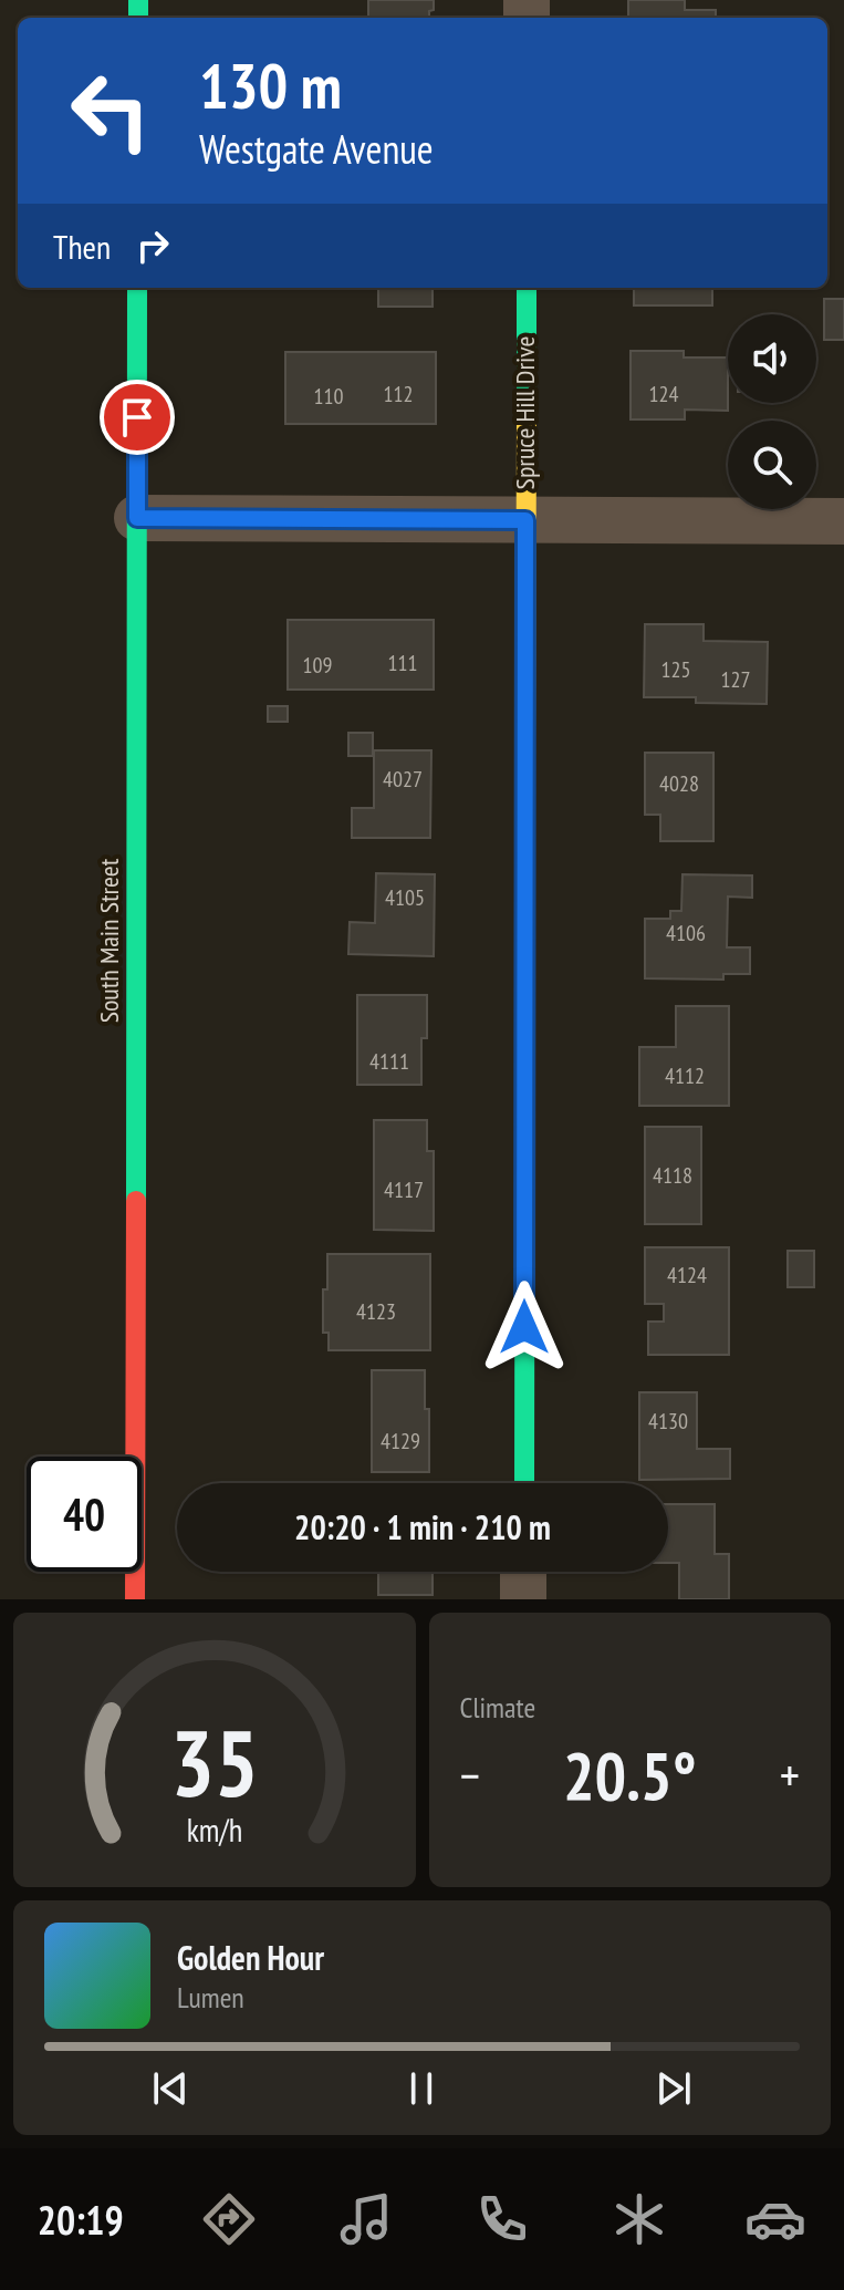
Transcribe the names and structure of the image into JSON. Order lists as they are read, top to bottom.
{
  "streets": {
    "street": ["Spruce Hill Drive", "South Main Street"]
  },
  "house_numbers": [
    "112",
    "124",
    "110",
    "111",
    "109",
    "125",
    "127",
    "4027",
    "4028",
    "4105",
    "4106",
    "4111",
    "4112",
    "4118",
    "4117",
    "4124",
    "4123",
    "4130",
    "4129"
  ],
  "page": {
    "turn": ["130 m", "Westgate Avenue"],
    "then": "Then",
    "limit": "40",
    "trip": "20:20 · 1 min · 210 m",
    "tile": "Climate",
    "heat": ["−", "20.5°", "+"],
    "song": ["Golden Hour", "Lumen"],
    "tabs": "20:19",
    "gauge": ["35", "km/h"]
  }
}
